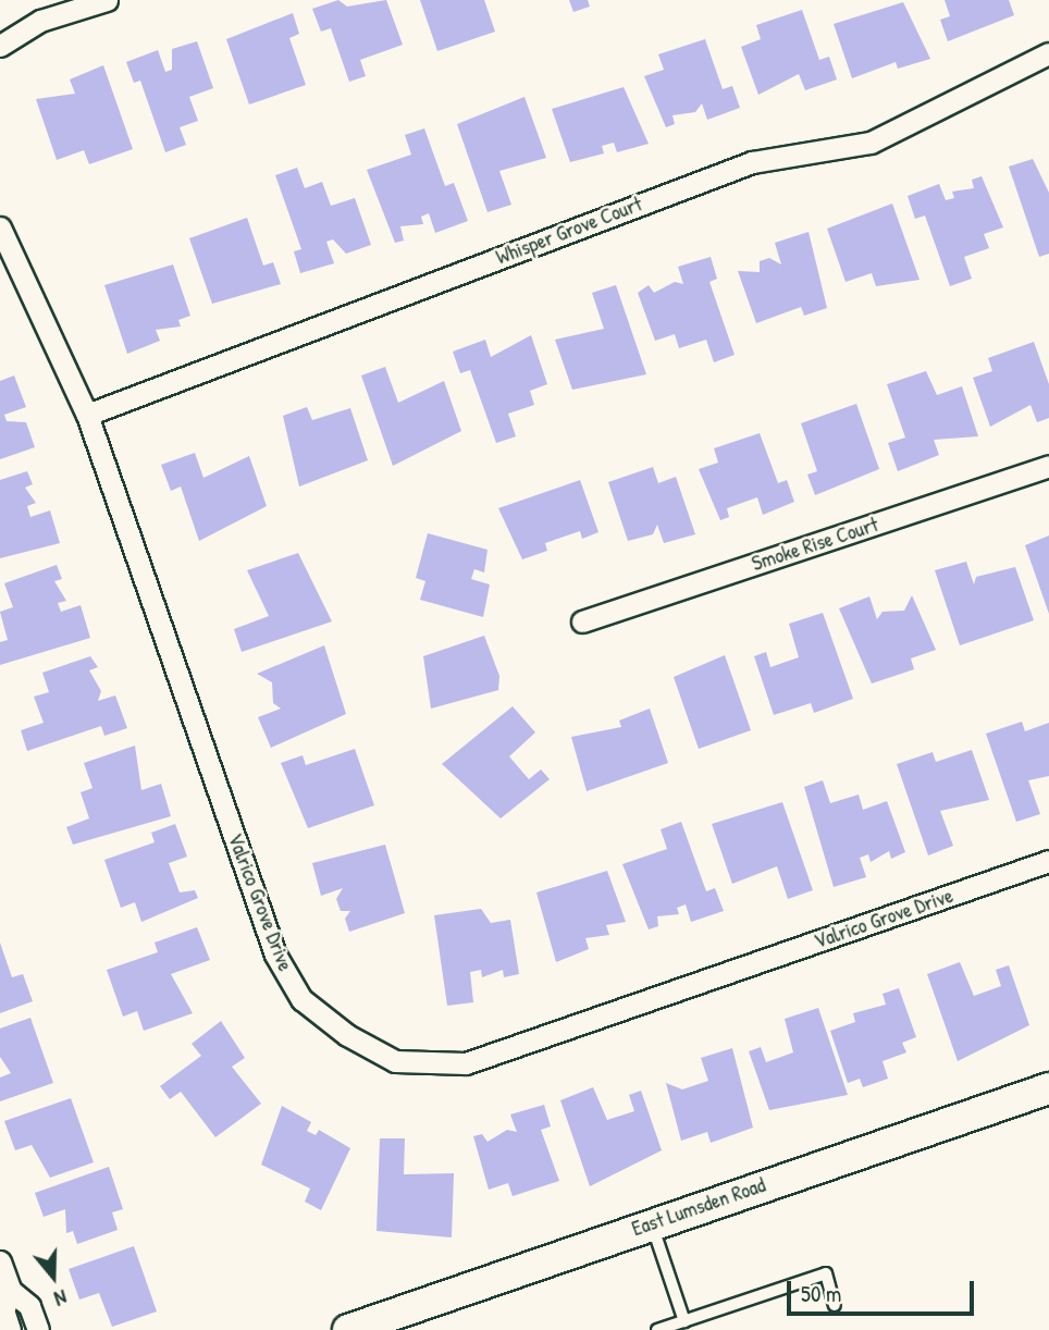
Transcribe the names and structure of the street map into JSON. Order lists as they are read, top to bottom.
{
  "streets": {
    "street": [
      "Whisper Grove Court",
      "Smoke Rise Court",
      "Valrico Grove Drive",
      "East Lumsden Road"
    ]
  },
  "crossings": [
    ["Whisper Grove Court", "Valrico Grove Drive"]
  ],
  "scale_bar": "50 m",
  "north": "bottom"
}
